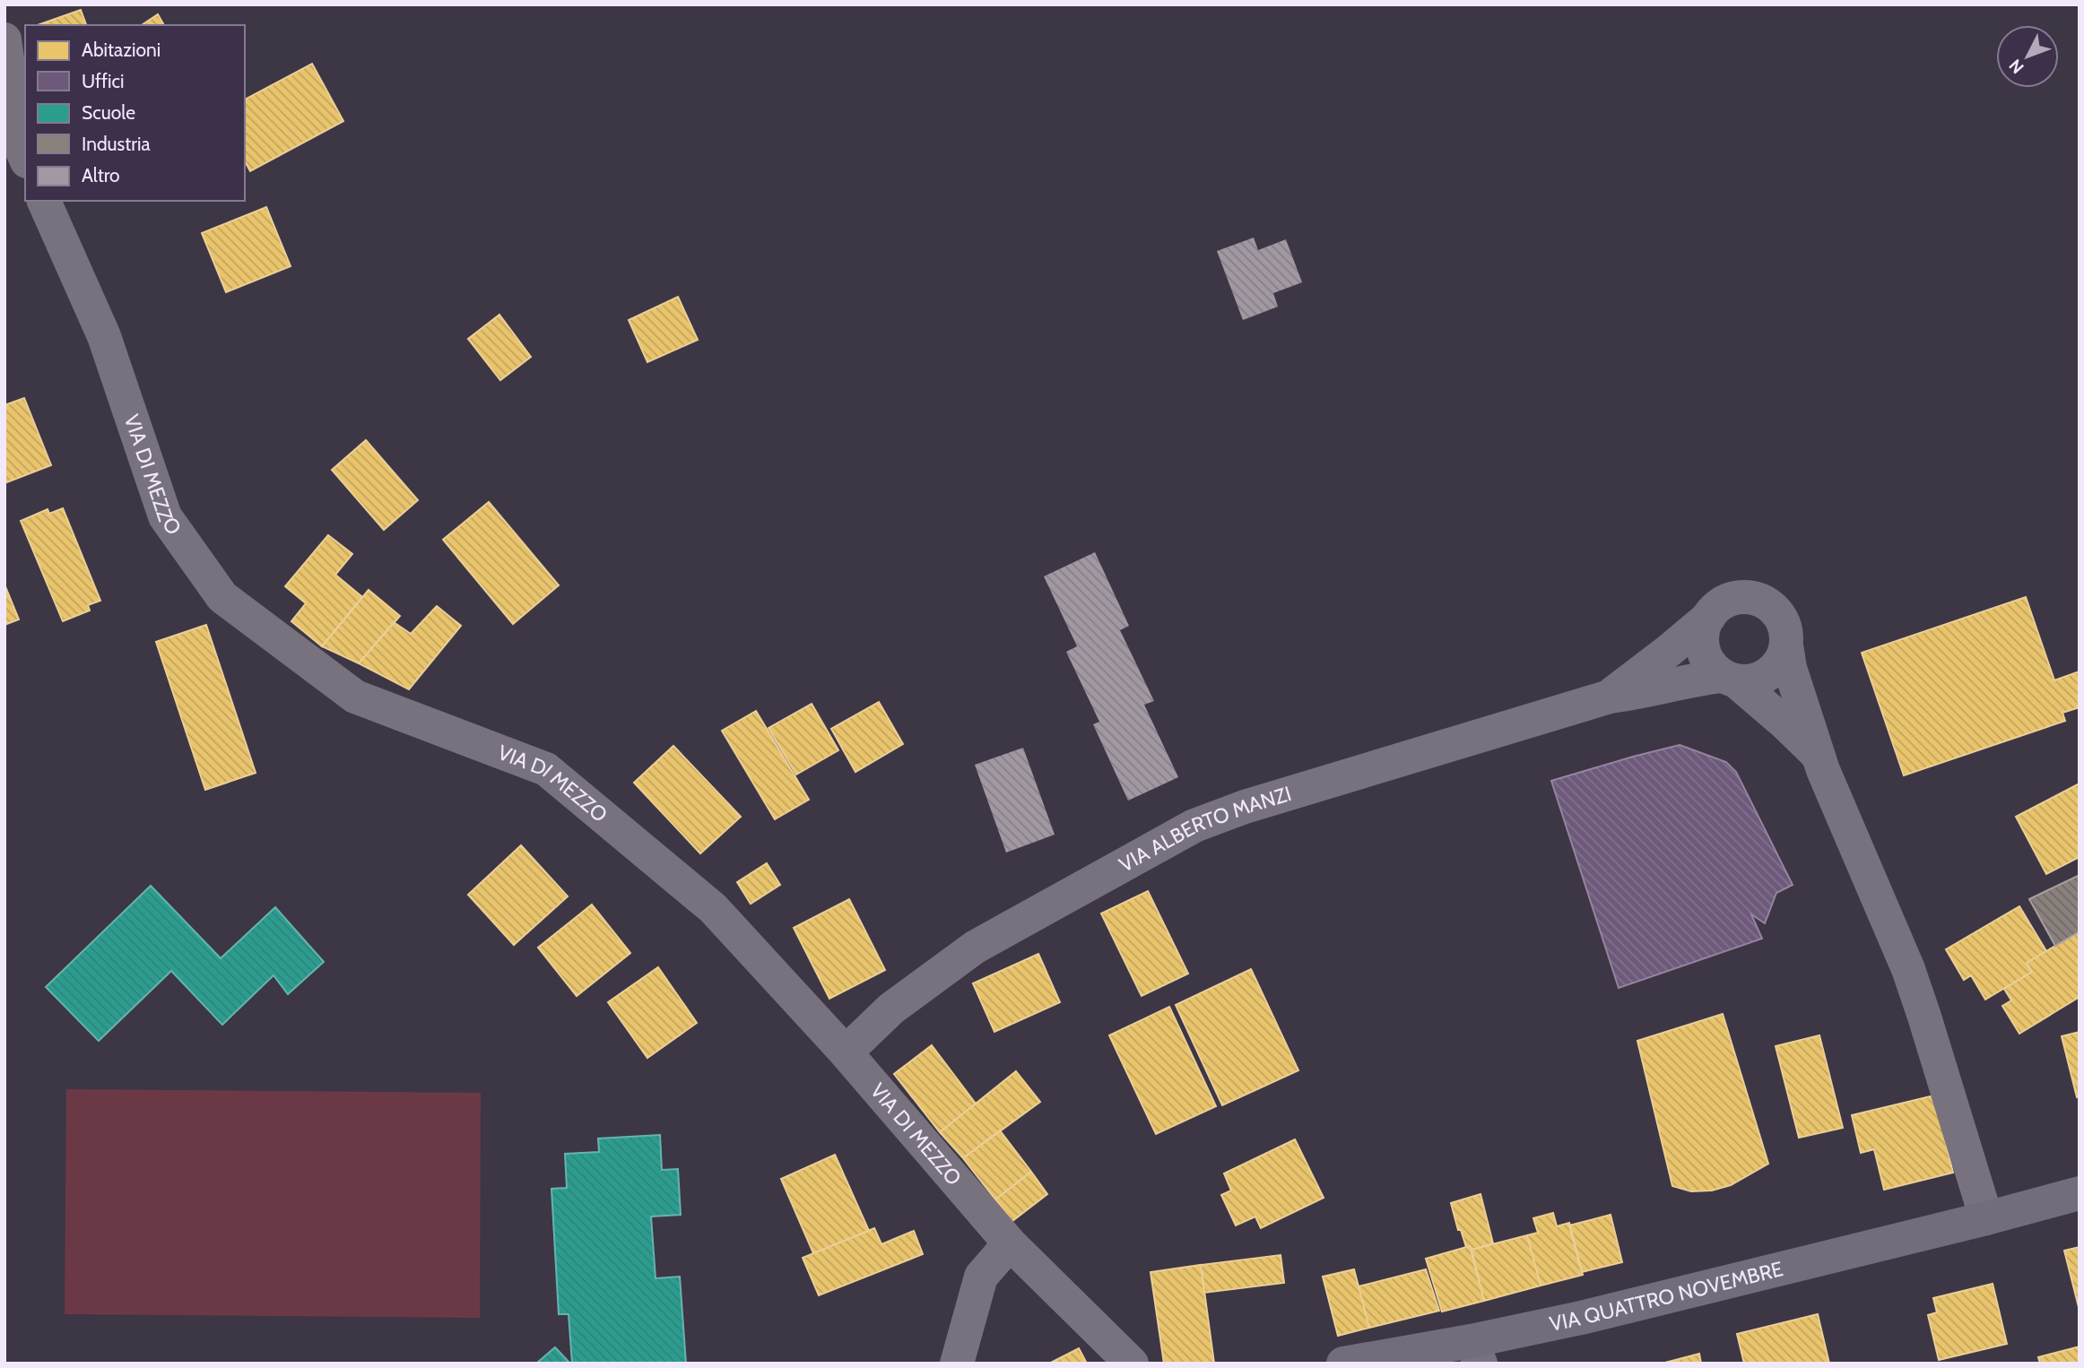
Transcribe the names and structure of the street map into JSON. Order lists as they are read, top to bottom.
{
  "streets": {
    "main road": ["VIA QUATTRO NOVEMBRE"],
    "street": ["VIA DI MEZZO", "VIA ALBERTO MANZI"]
  },
  "crossings": [
    ["VIA DI MEZZO", "VIA ALBERTO MANZI"]
  ],
  "legend": [
    "Abitazioni",
    "Uffici",
    "Scuole",
    "Industria",
    "Altro"
  ],
  "north": "bottom left"
}
